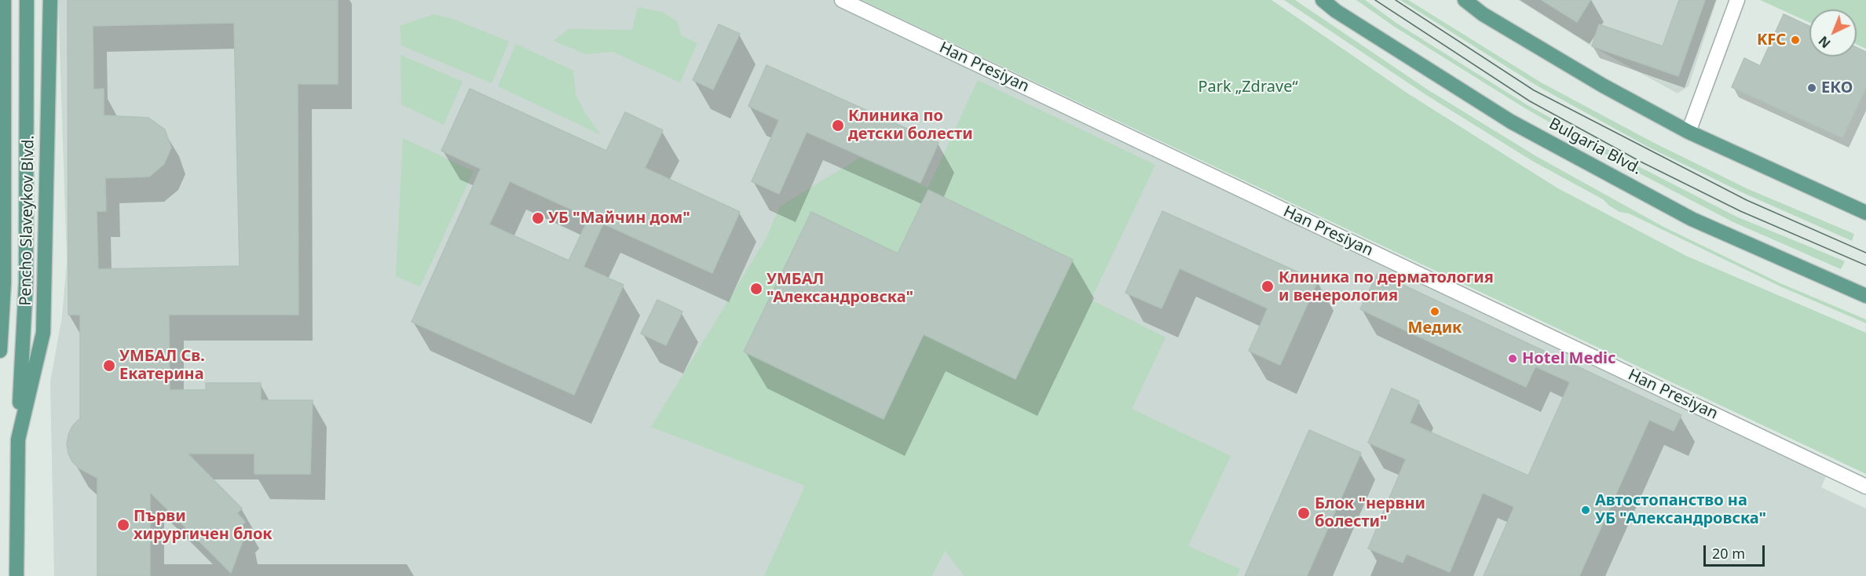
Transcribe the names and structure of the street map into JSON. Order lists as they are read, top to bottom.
{
  "streets": {
    "main road": ["Bulgaria Blvd.", "Pencho Slaveykov Blvd."],
    "street": ["Han Presiyan"]
  },
  "parks": ["Park „Zdrave“"],
  "places": [
    "KFC",
    "ЕКО",
    "Клиника по детски болести",
    "УБ \"Майчин дом\"",
    "Клиника по дерматология и венерология",
    "УМБАЛ \"Александровска\"",
    "Медик",
    "Hotel Medic",
    "УМБАЛ Св. Екатерина",
    "Автостопанство на УБ \"Александровска\"",
    "Блок \"нервни болести\"",
    "Първи хирургичен блок"
  ],
  "scale_bar": "20 m",
  "north": "bottom left"
}
